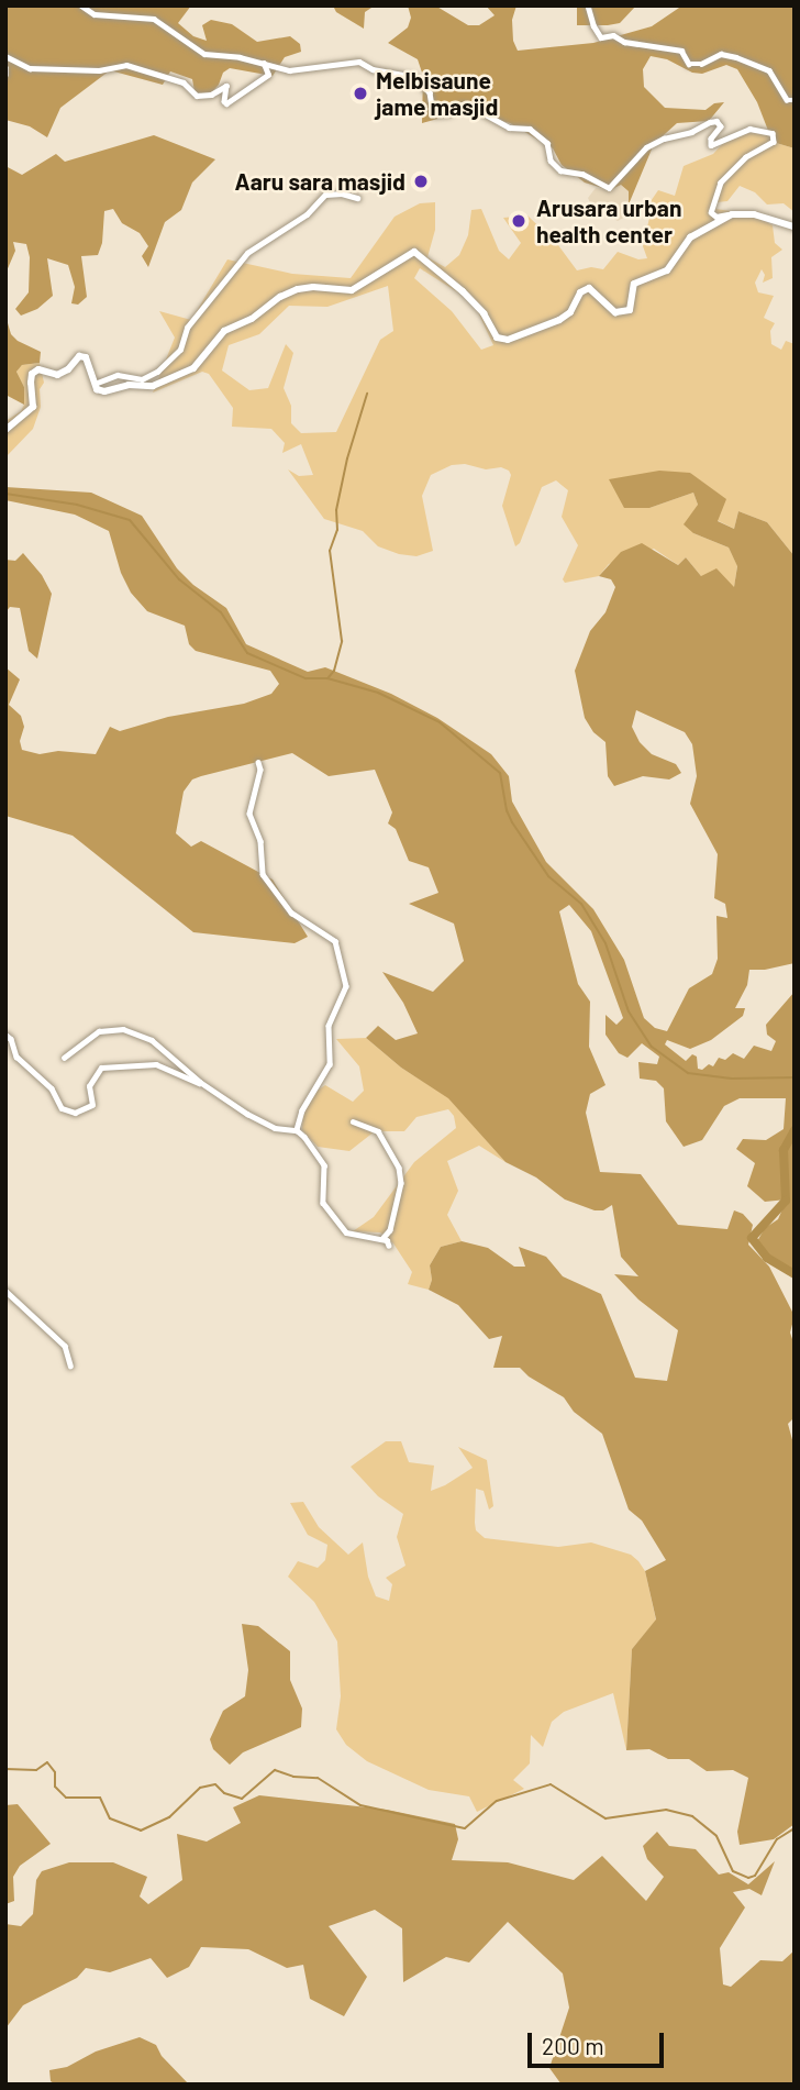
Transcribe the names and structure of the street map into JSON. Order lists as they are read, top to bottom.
{
  "places": ["Melbisaune jame masjid", "Aaru sara masjid", "Arusara urban health center"],
  "scale_bar": "200 m"
}
